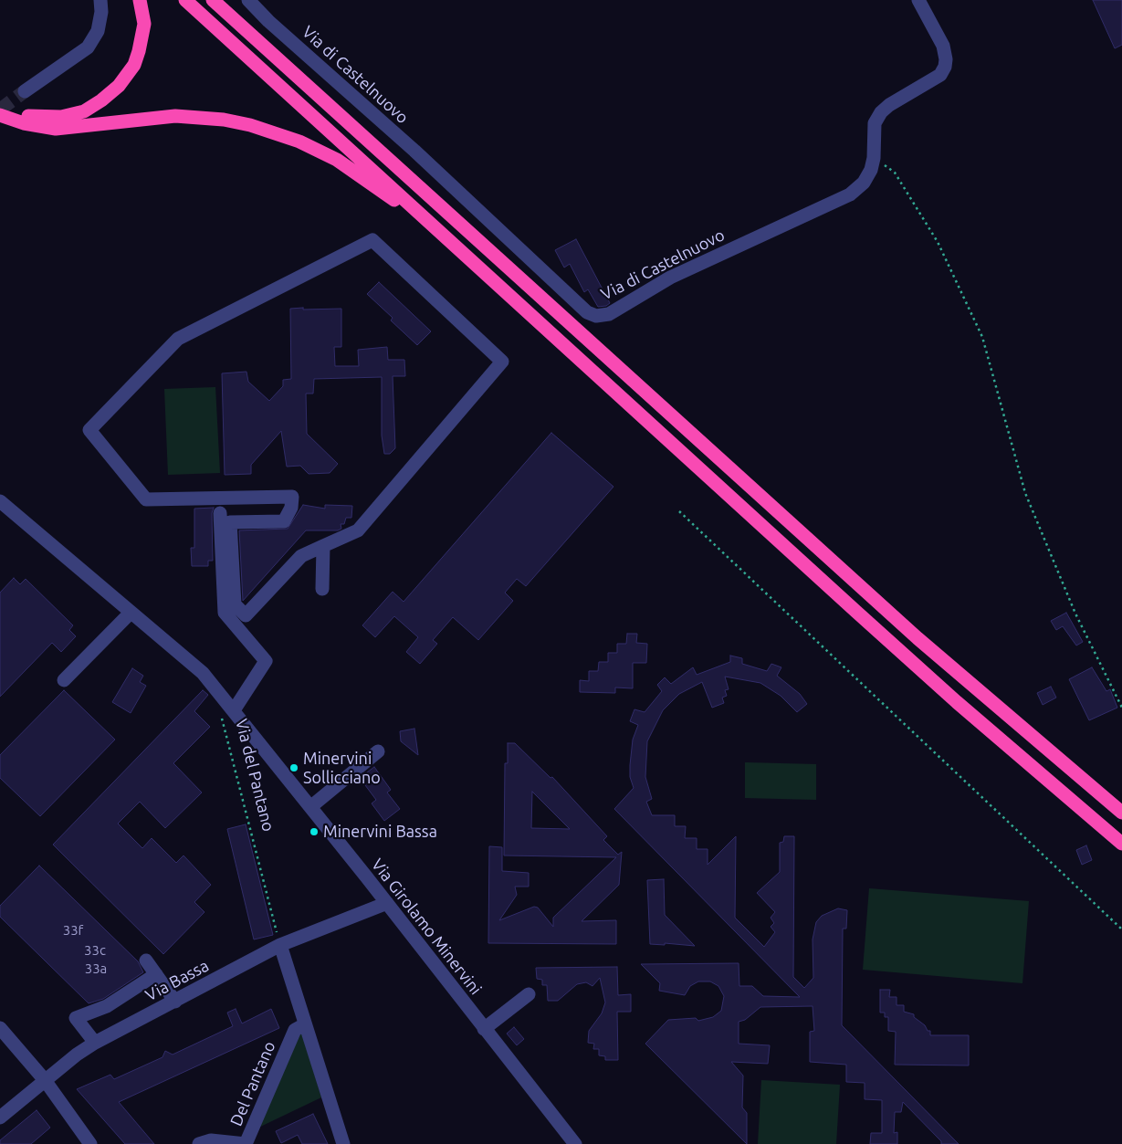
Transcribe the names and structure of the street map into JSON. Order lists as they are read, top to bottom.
{
  "streets": {
    "street": [
      "Via di Castelnuovo",
      "Via Girolamo Minervini",
      "Via Bassa",
      "Del Pantano"
    ],
    "path": ["Via del Pantano"]
  },
  "crossings": [
    ["Via del Pantano", "Via Girolamo Minervini"],
    ["Via del Pantano", "Via Bassa"],
    ["Via Girolamo Minervini", "Via Bassa"]
  ],
  "places": ["Minervini Sollicciano", "Minervini Bassa"],
  "house_numbers": ["33f", "33c", "33a"]
}
